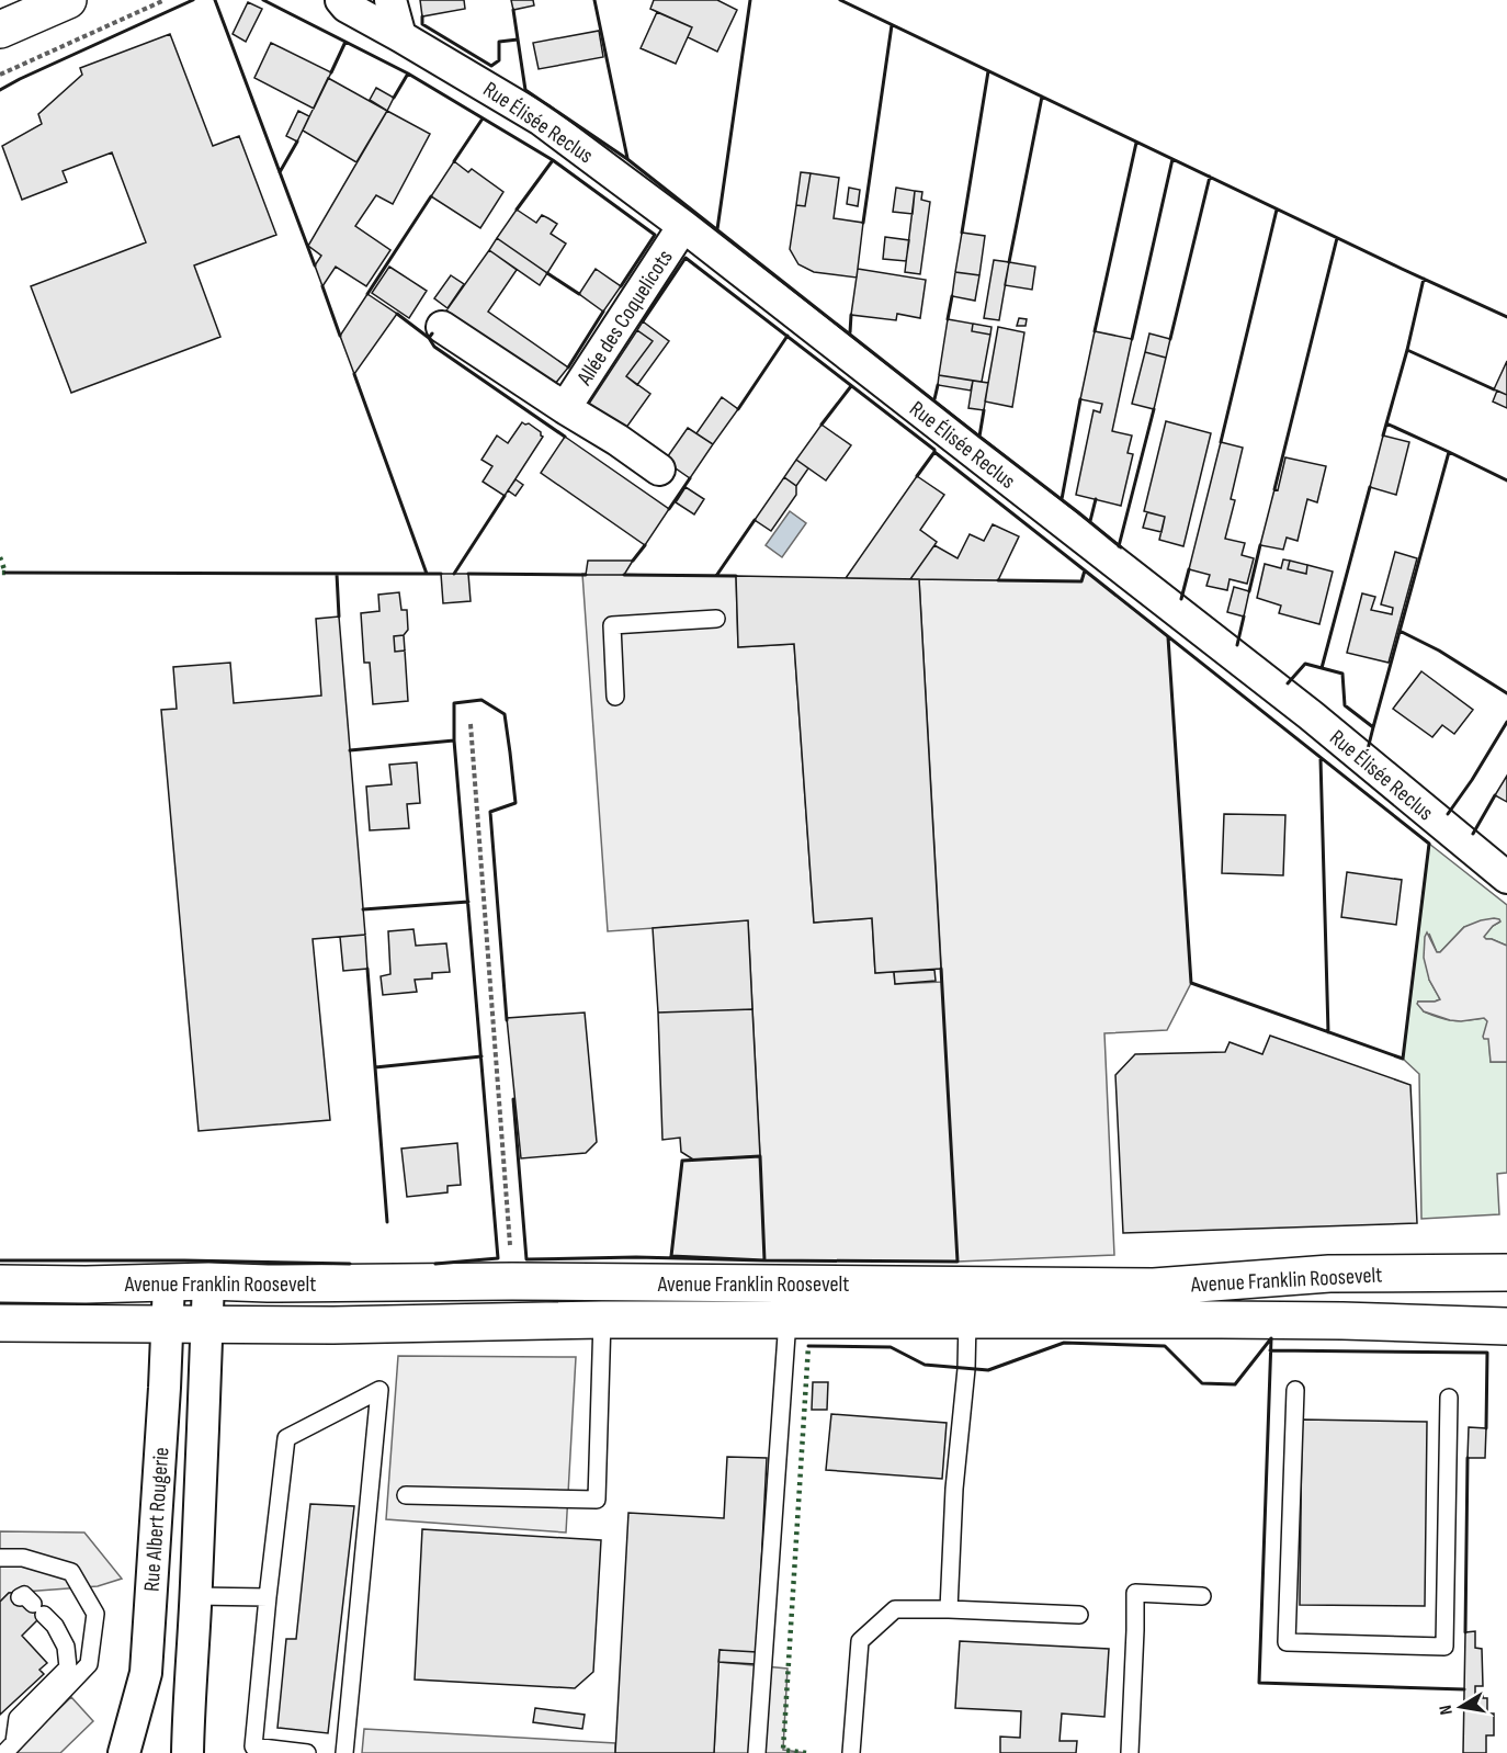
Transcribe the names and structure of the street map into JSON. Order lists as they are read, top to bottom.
{
  "streets": {
    "street": [
      "Rue Élisée Reclus",
      "Allée des Coquelicots",
      "Avenue Franklin Roosevelt",
      "Rue Albert Rougerie"
    ]
  },
  "crossings": [
    ["Rue Élisée Reclus", "Allée des Coquelicots"],
    ["Avenue Franklin Roosevelt", "Rue Albert Rougerie"]
  ],
  "north": "left"
}
